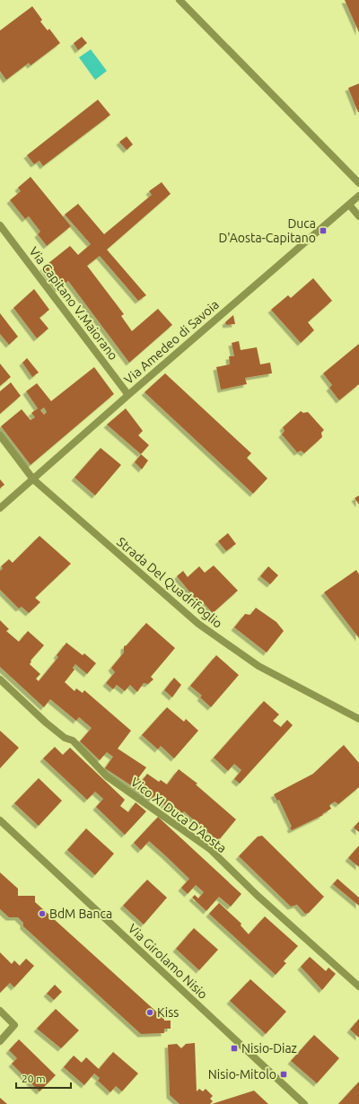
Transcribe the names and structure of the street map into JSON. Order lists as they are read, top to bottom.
{
  "streets": {
    "street": [
      "Via Capitano V.Maiorano",
      "Via Amedeo di Savoia",
      "Strada Del Quadrifoglio",
      "Vico XI Duca D'Aosta",
      "Via Girolamo Nisio"
    ]
  },
  "crossings": [
    ["Via Capitano V.Maiorano", "Via Amedeo di Savoia"],
    ["Via Amedeo di Savoia", "Strada Del Quadrifoglio"]
  ],
  "places": {
    "transit": ["Duca D'Aosta-Capitano", "Nisio-Diaz", "Nisio-Mitolo"],
    "other": ["BdM Banca", "Kiss"]
  },
  "scale_bar": "20 m"
}
